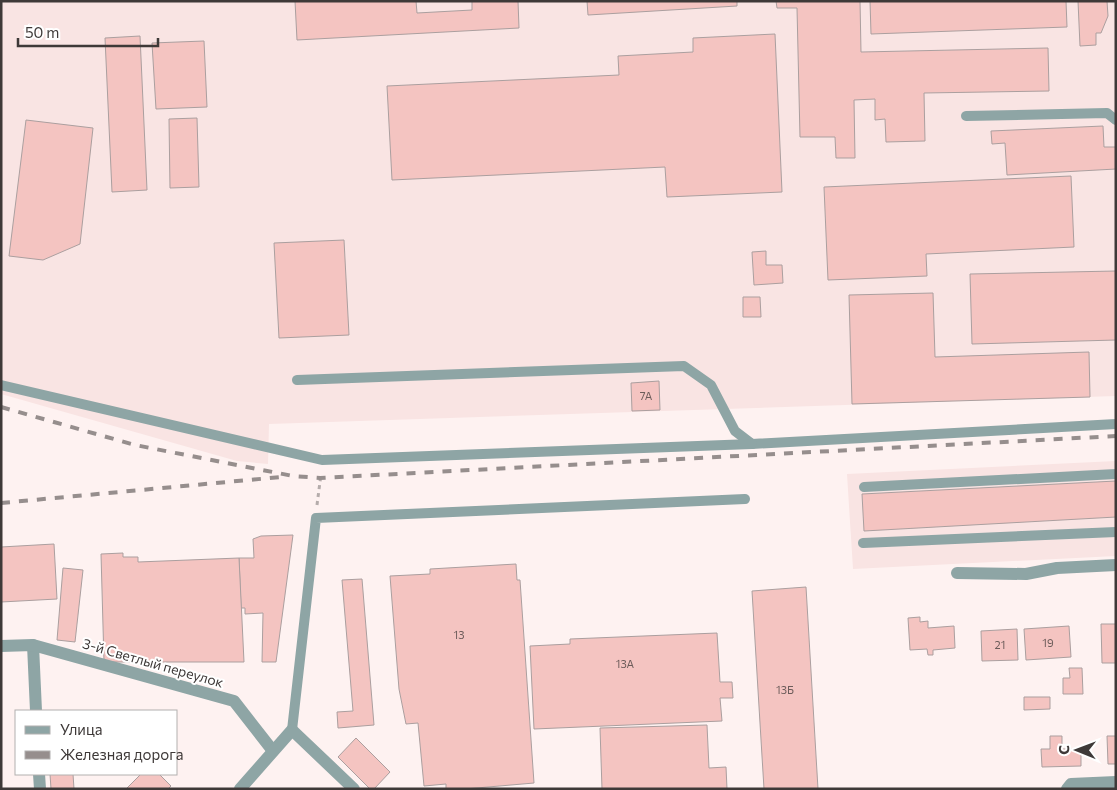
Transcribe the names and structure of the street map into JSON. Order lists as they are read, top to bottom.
{
  "streets": {
    "street": ["3-й Светлый переулок"]
  },
  "house_numbers": [
    "7А",
    "13",
    "19",
    "21",
    "13А",
    "13Б"
  ],
  "legend": ["Улица", "Железная дорога"],
  "scale_bar": "50 m",
  "north": "left"
}
